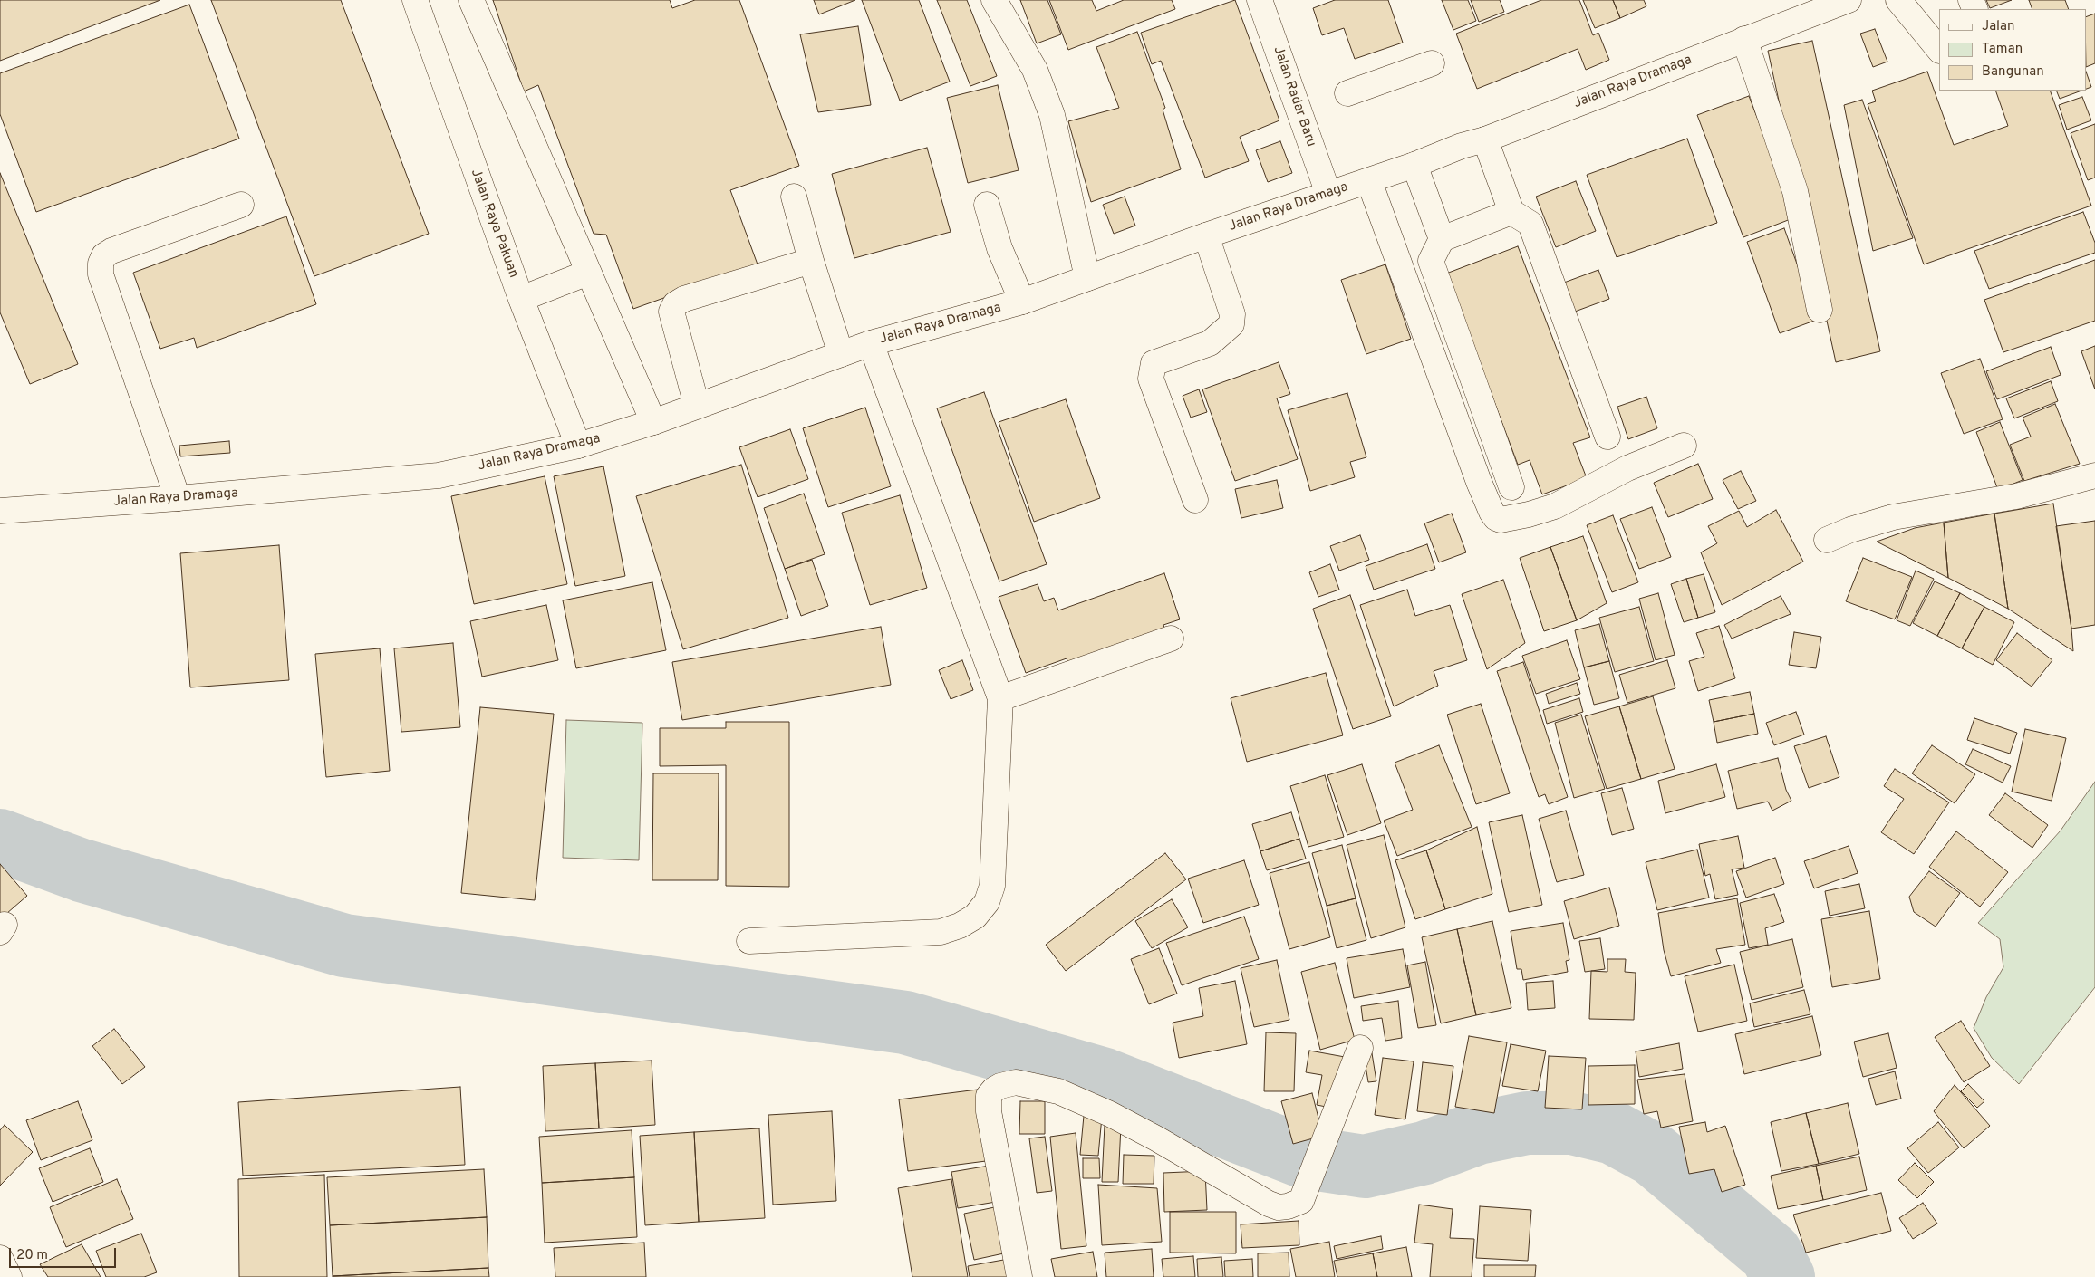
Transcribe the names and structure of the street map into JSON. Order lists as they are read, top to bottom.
{
  "streets": {
    "main road": ["Jalan Raya Dramaga", "Jalan Radar Baru", "Jalan Raya Pakuan"]
  },
  "crossings": [
    ["Jalan Raya Dramaga", "Jalan Radar Baru"],
    ["Jalan Raya Dramaga", "Jalan Raya Pakuan"]
  ],
  "legend": ["Jalan", "Taman", "Bangunan"],
  "scale_bar": "20 m"
}
